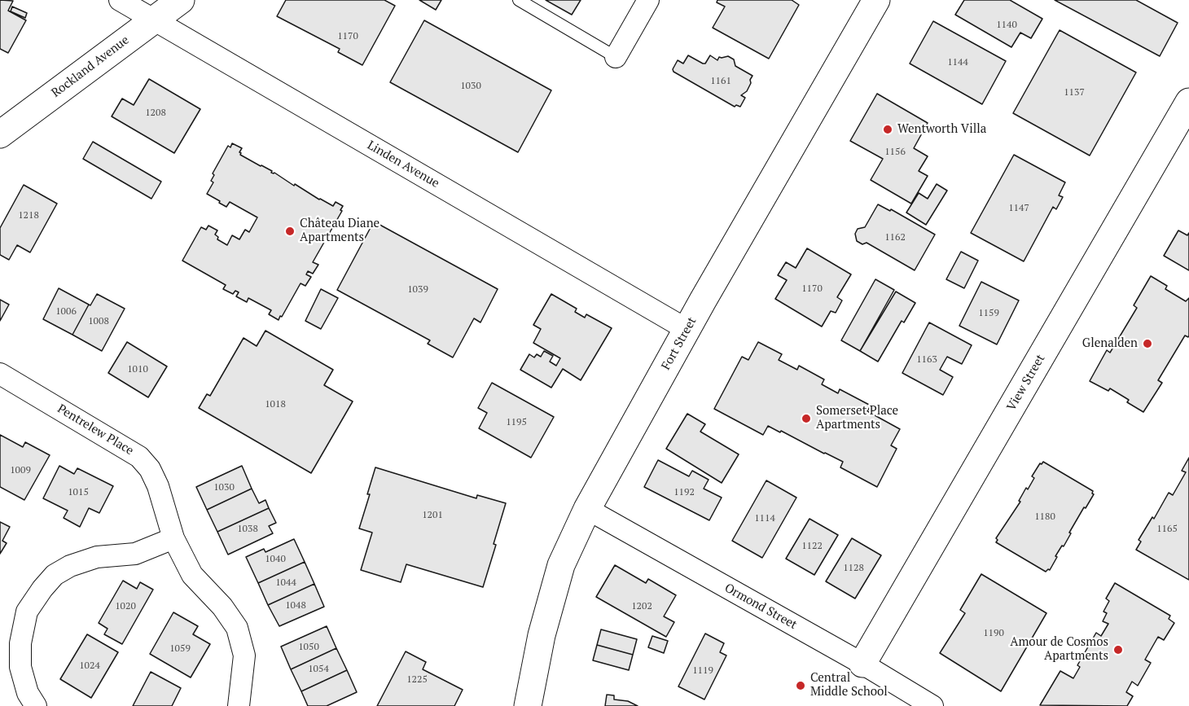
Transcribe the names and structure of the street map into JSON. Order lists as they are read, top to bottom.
{
  "streets": {
    "street": [
      "Rockland Avenue",
      "Linden Avenue",
      "Fort Street",
      "View Street",
      "Pentrelew Place",
      "Ormond Street"
    ]
  },
  "crossings": [
    ["Rockland Avenue", "Linden Avenue"],
    ["Linden Avenue", "Fort Street"],
    ["Fort Street", "Ormond Street"],
    ["View Street", "Ormond Street"]
  ],
  "places": [
    "Wentworth Villa",
    "Château Diane Apartments",
    "Glenalden",
    "Somerset Place Apartments",
    "Amour de Cosmos Apartments",
    "Central Middle School"
  ],
  "house_numbers": [
    "1140",
    "1170",
    "1144",
    "1161",
    "1030",
    "1137",
    "1208",
    "1156",
    "1147",
    "1218",
    "1162",
    "1170",
    "1039",
    "1006",
    "1159",
    "1008",
    "1163",
    "1010",
    "1018",
    "1195",
    "1009",
    "1030",
    "1015",
    "1192",
    "1201",
    "1180",
    "1114",
    "1038",
    "1165",
    "1122",
    "1040",
    "1128",
    "1044",
    "1048",
    "1020",
    "1202",
    "1190",
    "1050",
    "1059",
    "1024",
    "1054",
    "1119",
    "1225"
  ]
}
